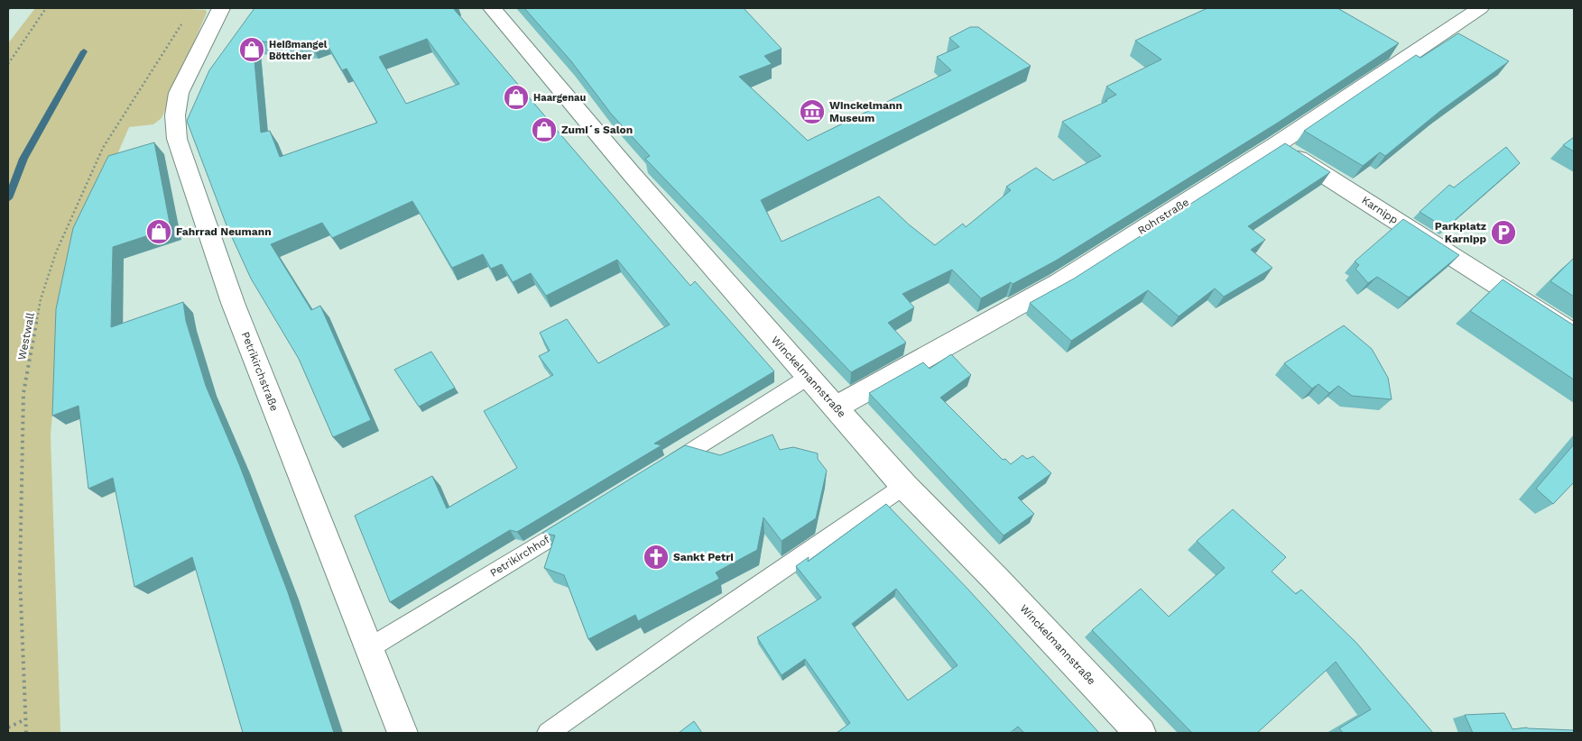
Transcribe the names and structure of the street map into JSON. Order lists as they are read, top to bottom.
{
  "streets": {
    "street": [
      "Karnipp",
      "Rohrstraße",
      "Petrikirchstraße",
      "Winckelmannstraße"
    ],
    "lane": ["Petrikirchhof"],
    "path": ["Westwall"]
  },
  "crossings": [
    ["Karnipp", "Rohrstraße"],
    ["Rohrstraße", "Winckelmannstraße"],
    ["Petrikirchstraße", "Petrikirchhof"]
  ],
  "places": {
    "shop": [
      "Heißmangel Böttcher",
      "Haargenau",
      "Zumi´s Salon",
      "Fahrrad Neumann"
    ],
    "museum": ["Winckelmann Museum"],
    "parking": ["Parkplatz Karnipp"],
    "church": ["Sankt Petri"]
  }
}
